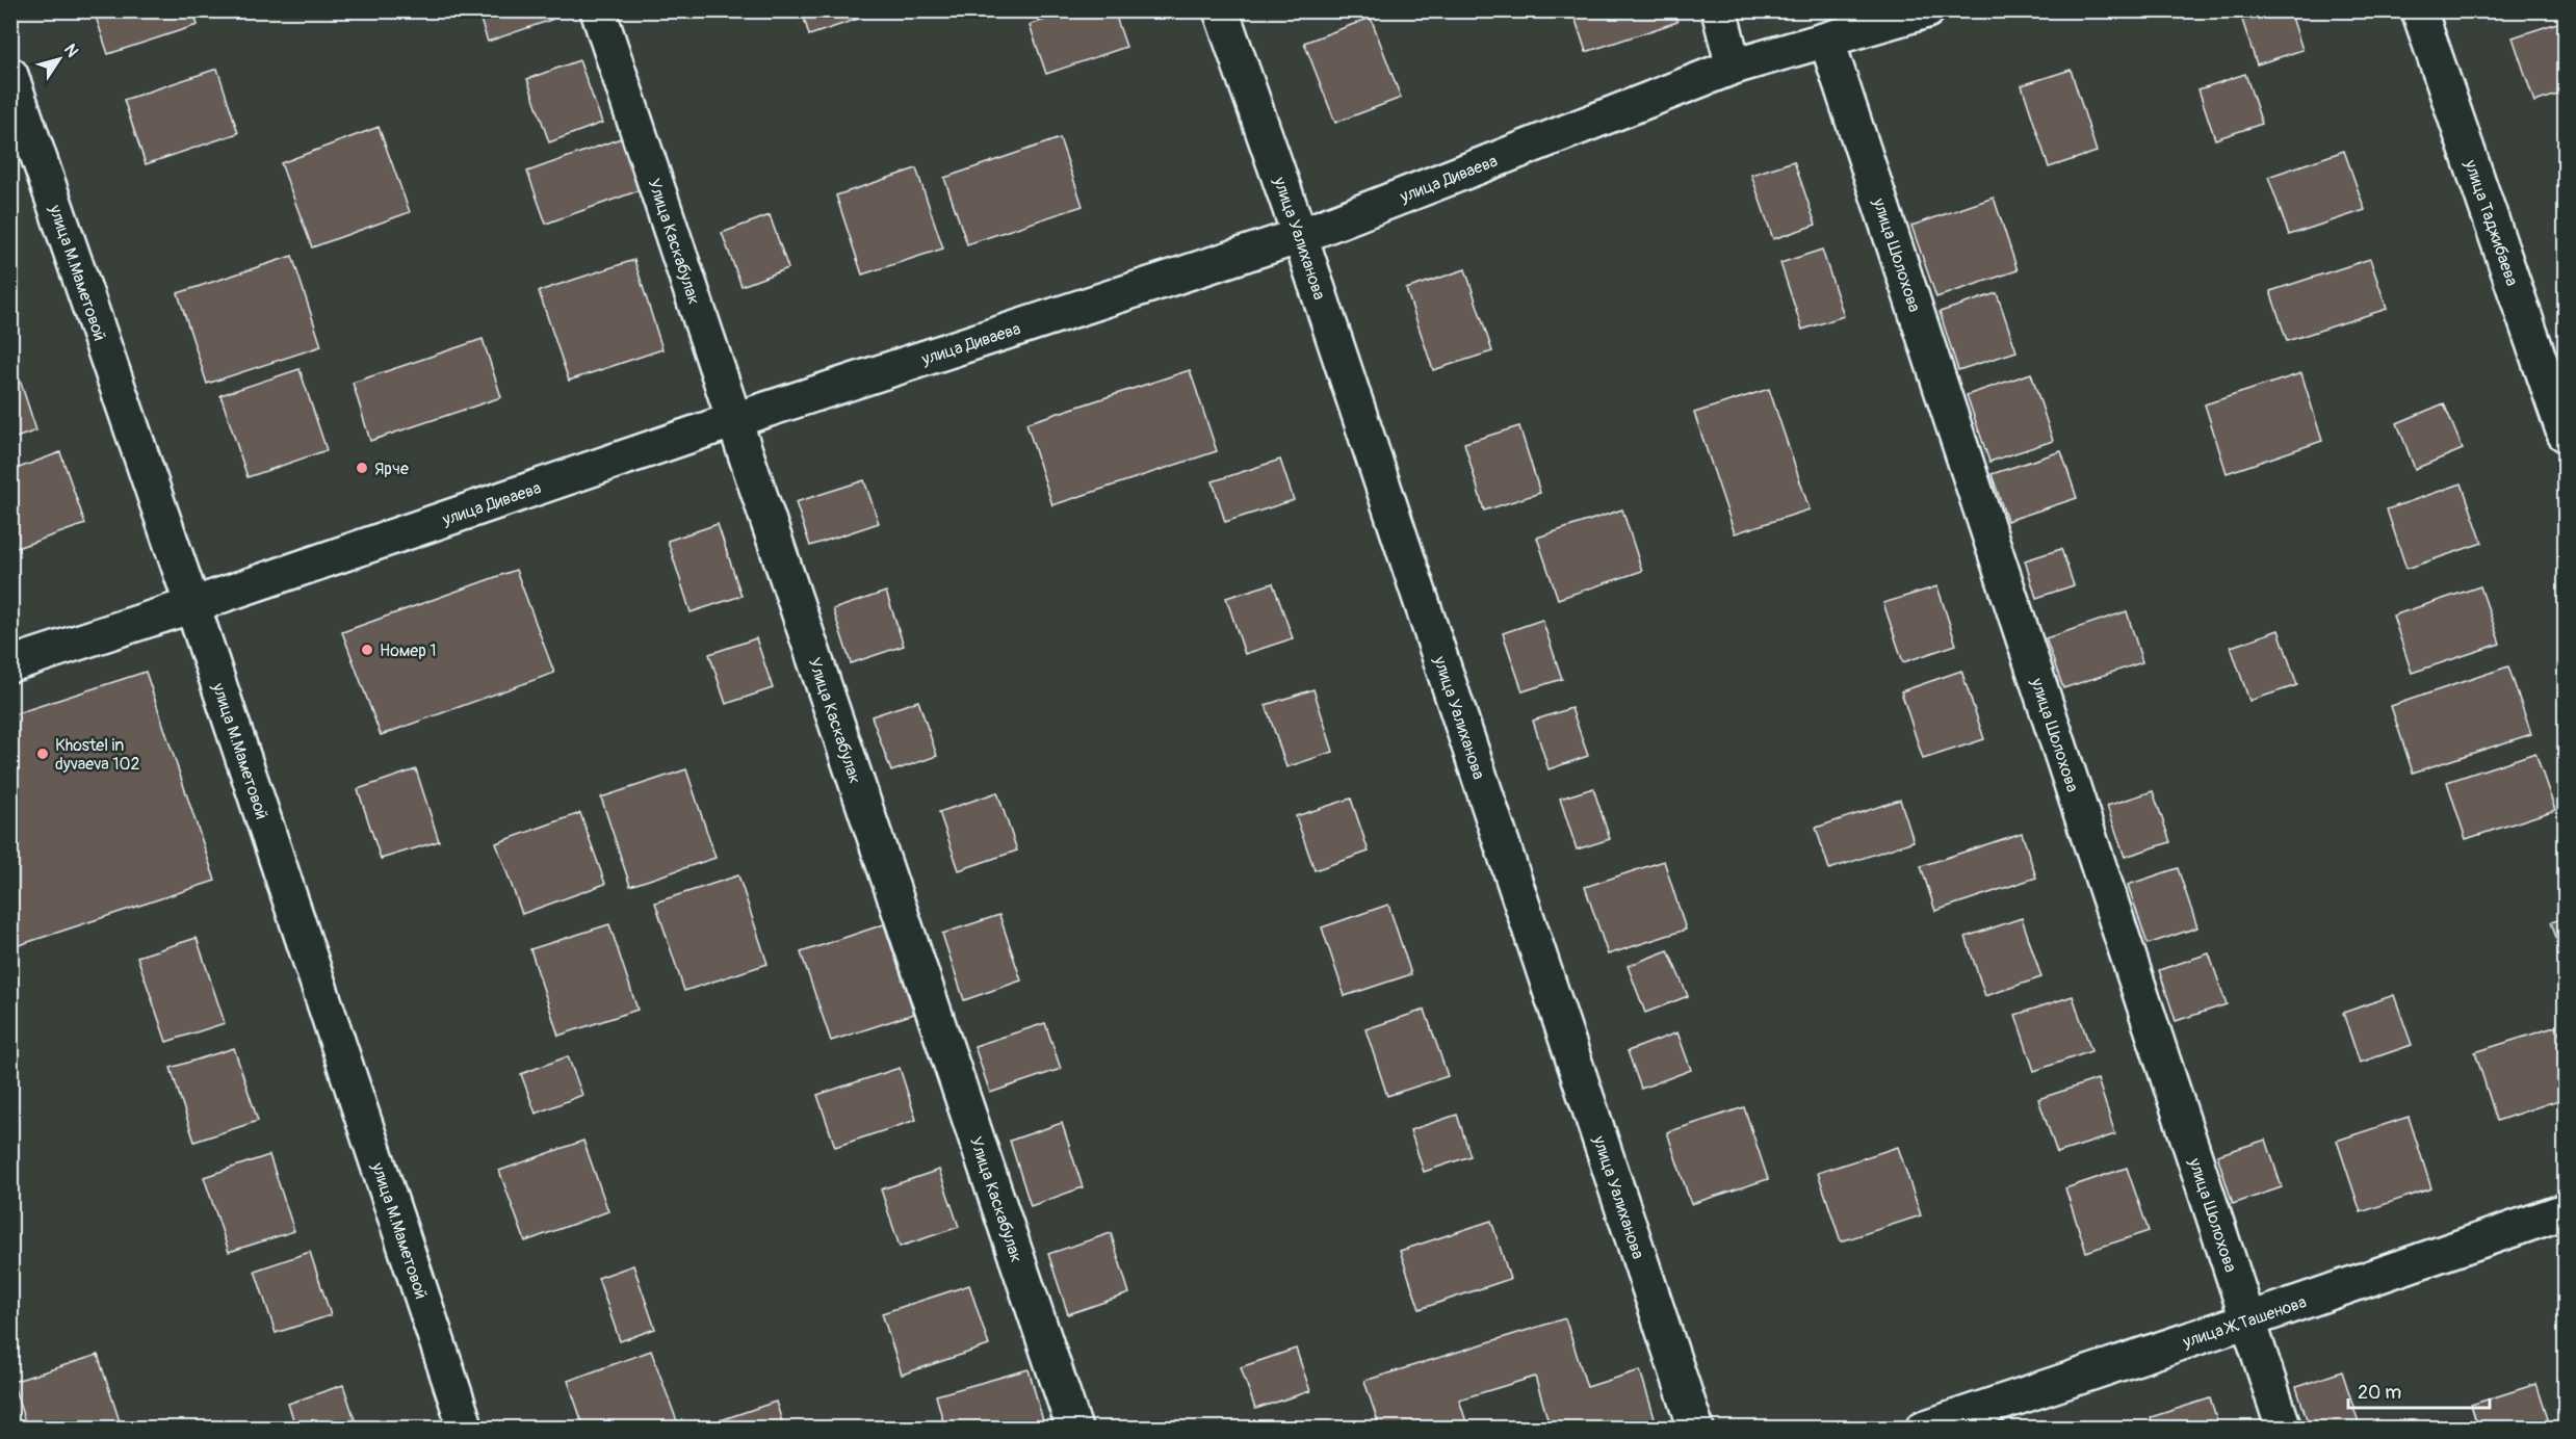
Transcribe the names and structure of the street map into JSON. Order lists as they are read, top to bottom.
{
  "streets": {
    "street": [
      "улица Диваева",
      "улица Таджибаева",
      "улица Уалиханова",
      "Улица Каскабулак",
      "улица Шолохова",
      "улица М.Маметовой",
      "улица Ж.Ташенова"
    ]
  },
  "crossings": [
    ["улица Диваева", "улица Уалиханова"],
    ["улица Диваева", "Улица Каскабулак"],
    ["улица Диваева", "улица Шолохова"],
    ["улица Диваева", "улица М.Маметовой"],
    ["улица Шолохова", "улица Ж.Ташенова"]
  ],
  "places": ["Ярче", "Номер 1", "Khostel in dyvaeva 102"],
  "scale_bar": "20 m",
  "north": "top right"
}
